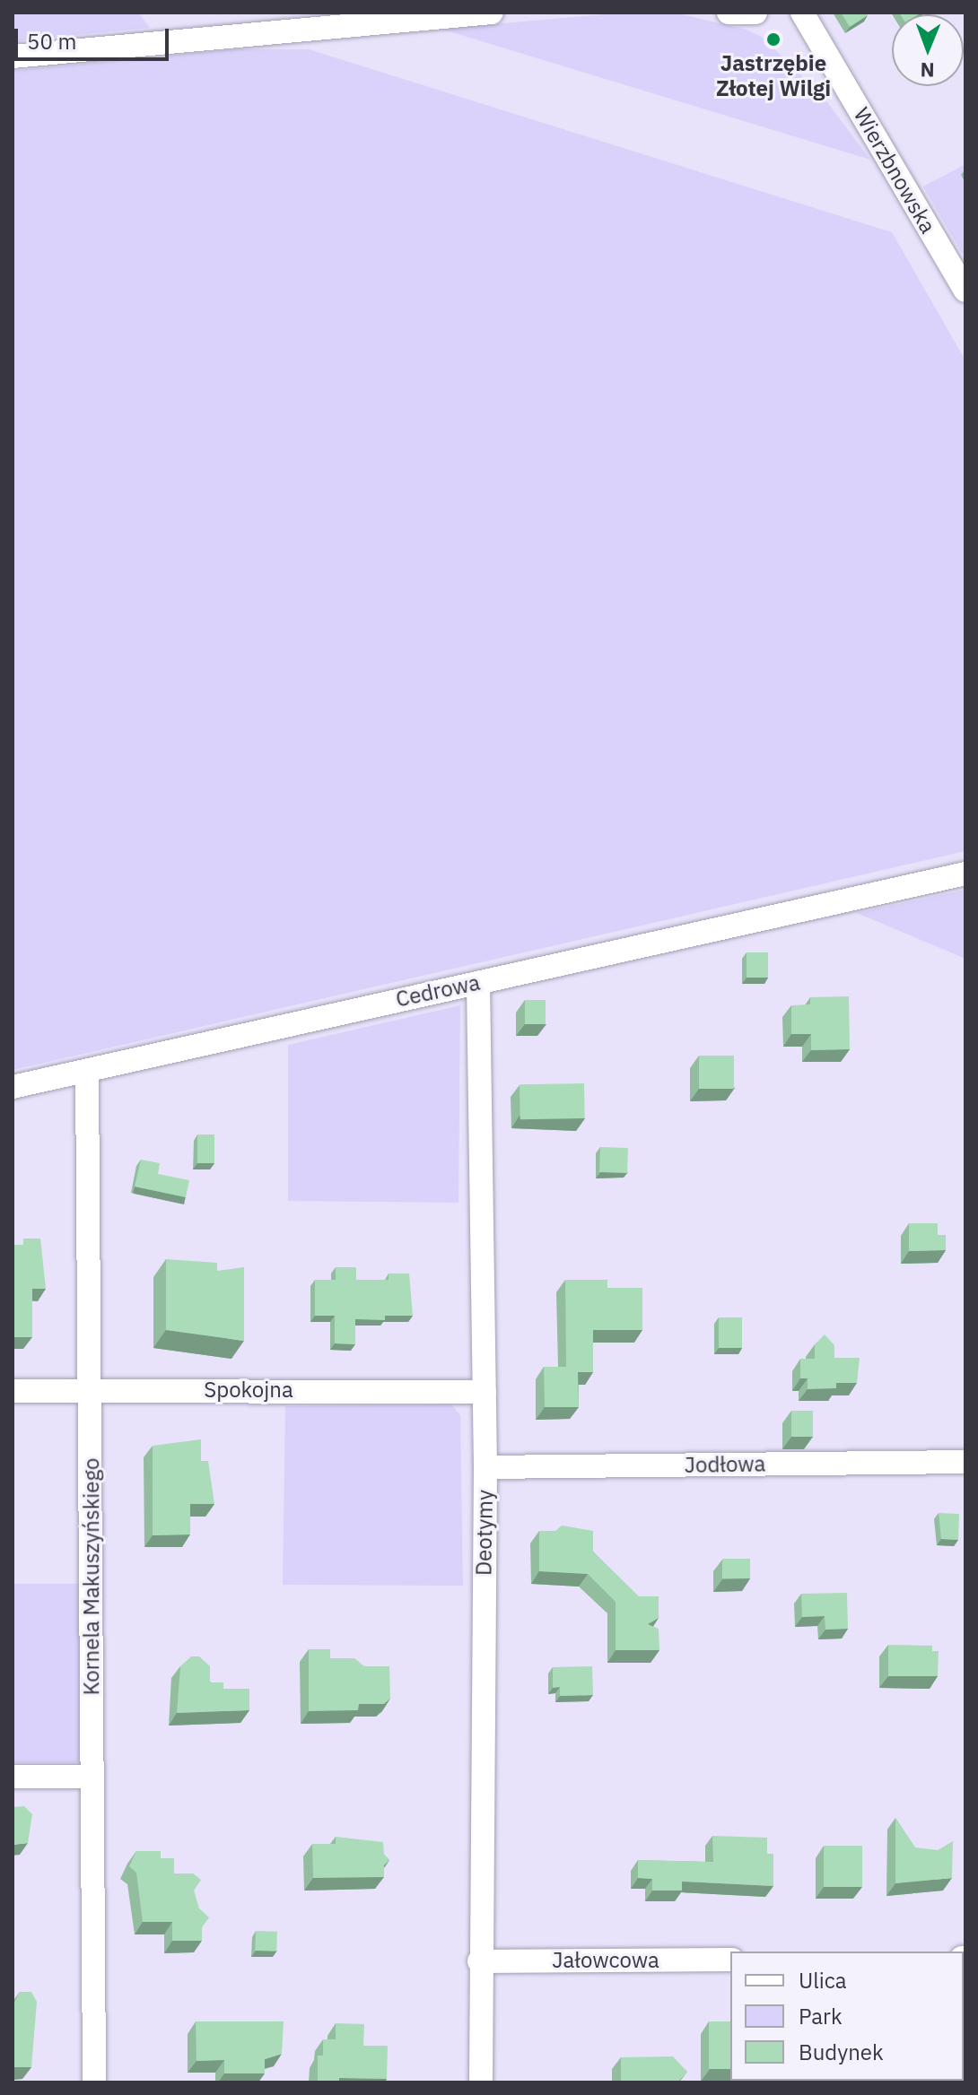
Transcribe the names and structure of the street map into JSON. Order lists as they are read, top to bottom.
{
  "streets": {
    "street": [
      "Wierzbnowska",
      "Cedrowa",
      "Spokojna",
      "Jodłowa",
      "Deotymy",
      "Kornela Makuszyńskiego",
      "Jałowcowa"
    ]
  },
  "crossings": [
    ["Cedrowa", "Deotymy"],
    ["Cedrowa", "Kornela Makuszyńskiego"],
    ["Spokojna", "Deotymy"],
    ["Spokojna", "Kornela Makuszyńskiego"],
    ["Jodłowa", "Deotymy"],
    ["Deotymy", "Jałowcowa"]
  ],
  "places": ["Jastrzębie Złotej Wilgi"],
  "legend": ["Ulica", "Park", "Budynek"],
  "scale_bar": "50 m",
  "north": "bottom"
}
